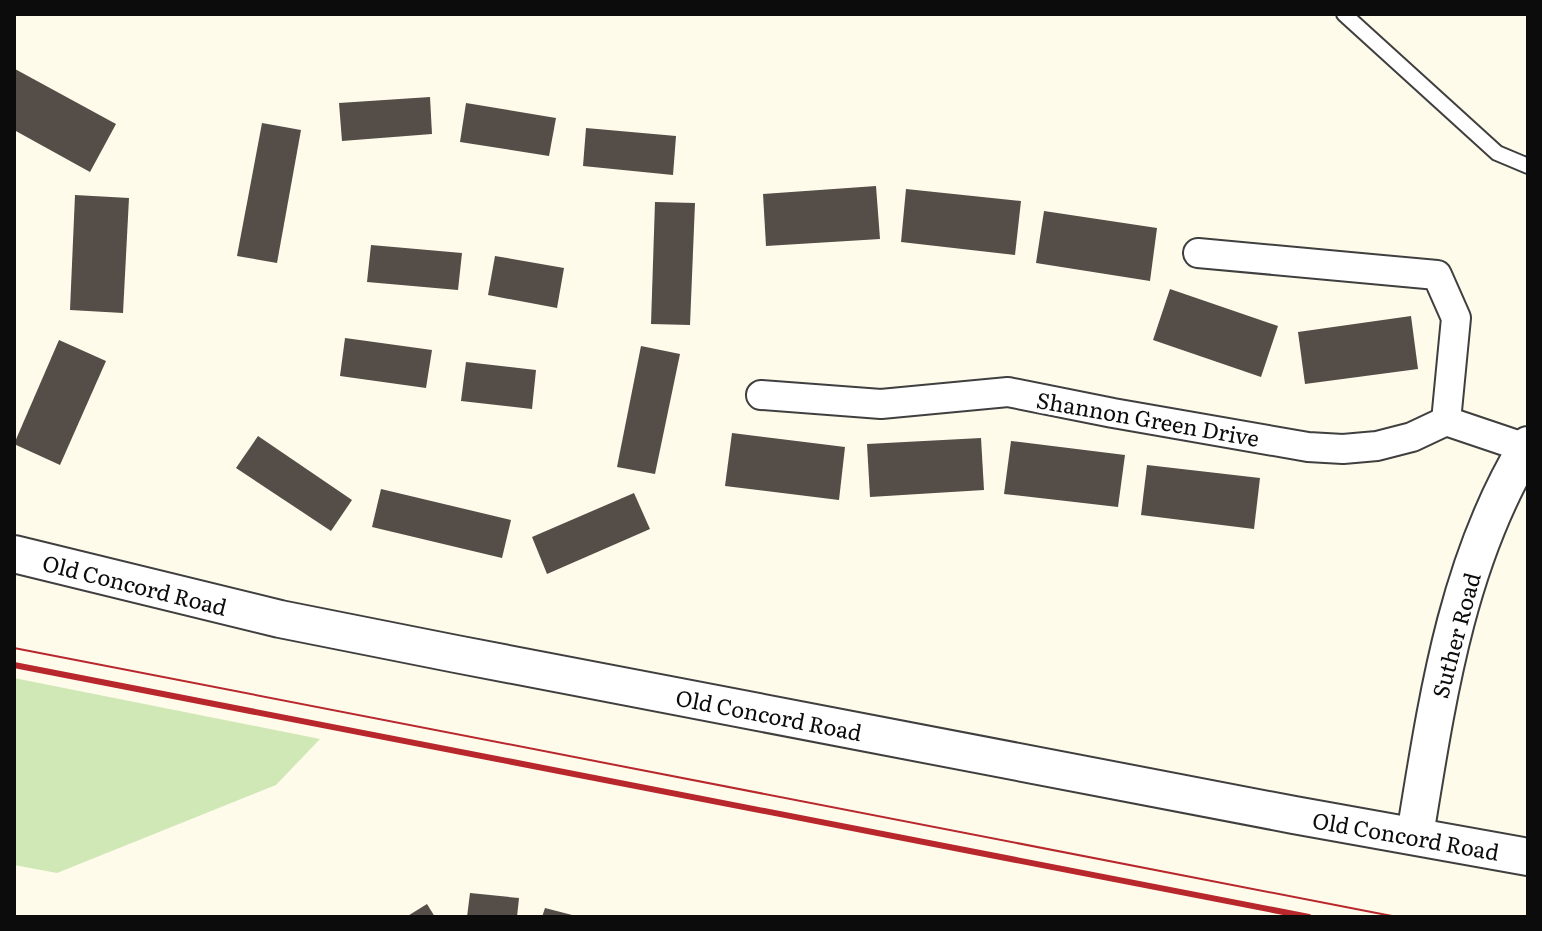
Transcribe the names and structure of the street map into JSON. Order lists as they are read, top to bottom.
{
  "streets": {
    "street": ["Shannon Green Drive", "Old Concord Road", "Suther Road"]
  },
  "crossings": [
    ["Old Concord Road", "Suther Road"]
  ]
}
